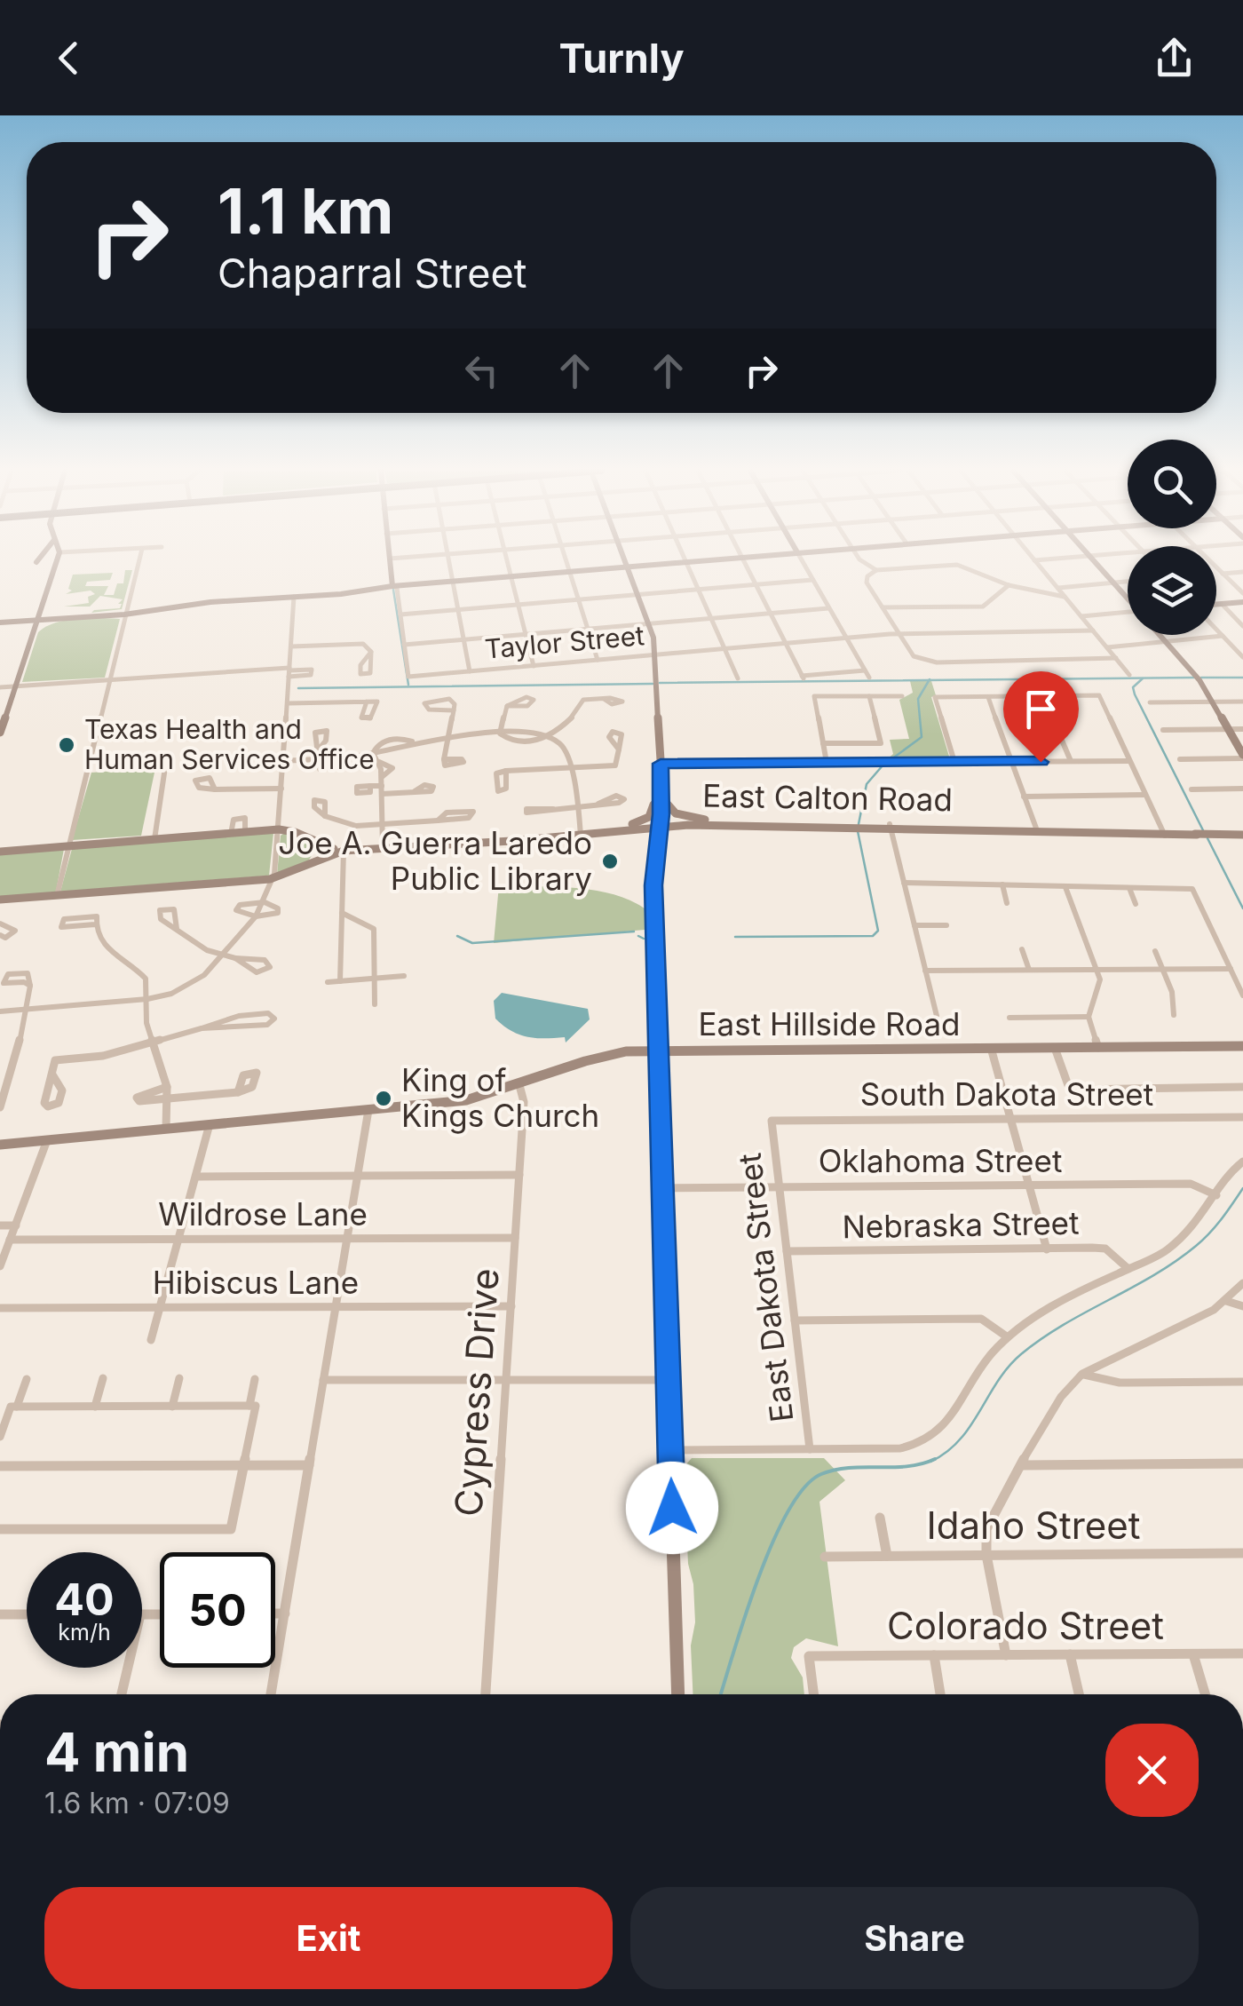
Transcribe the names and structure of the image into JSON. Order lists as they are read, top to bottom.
{
  "streets": {
    "main road": ["East Calton Road", "East Hillside Road"],
    "street": [
      "Taylor Street",
      "South Dakota Street",
      "Oklahoma Street",
      "Wildrose Lane",
      "Nebraska Street",
      "Hibiscus Lane",
      "East Dakota Street",
      "Cypress Drive",
      "Idaho Street",
      "Colorado Street"
    ]
  },
  "crossings": [
    ["East Hillside Road", "Cypress Drive"],
    ["South Dakota Street", "East Dakota Street"],
    ["Oklahoma Street", "East Dakota Street"],
    ["Wildrose Lane", "Cypress Drive"],
    ["Nebraska Street", "East Dakota Street"],
    ["Hibiscus Lane", "Cypress Drive"]
  ],
  "places": ["Texas Health and Human Services Office", "Joe A. Guerra Laredo Public Library", "King of Kings Church"],
  "page": {
    "header": "Turnly",
    "turn": ["1.1 km", "Chaparral Street"],
    "speed": "40 km/h",
    "limit": "50",
    "heading": ["4 min", "1.6 km · 07:09"],
    "buttons": ["Exit", "Share"]
  }
}
